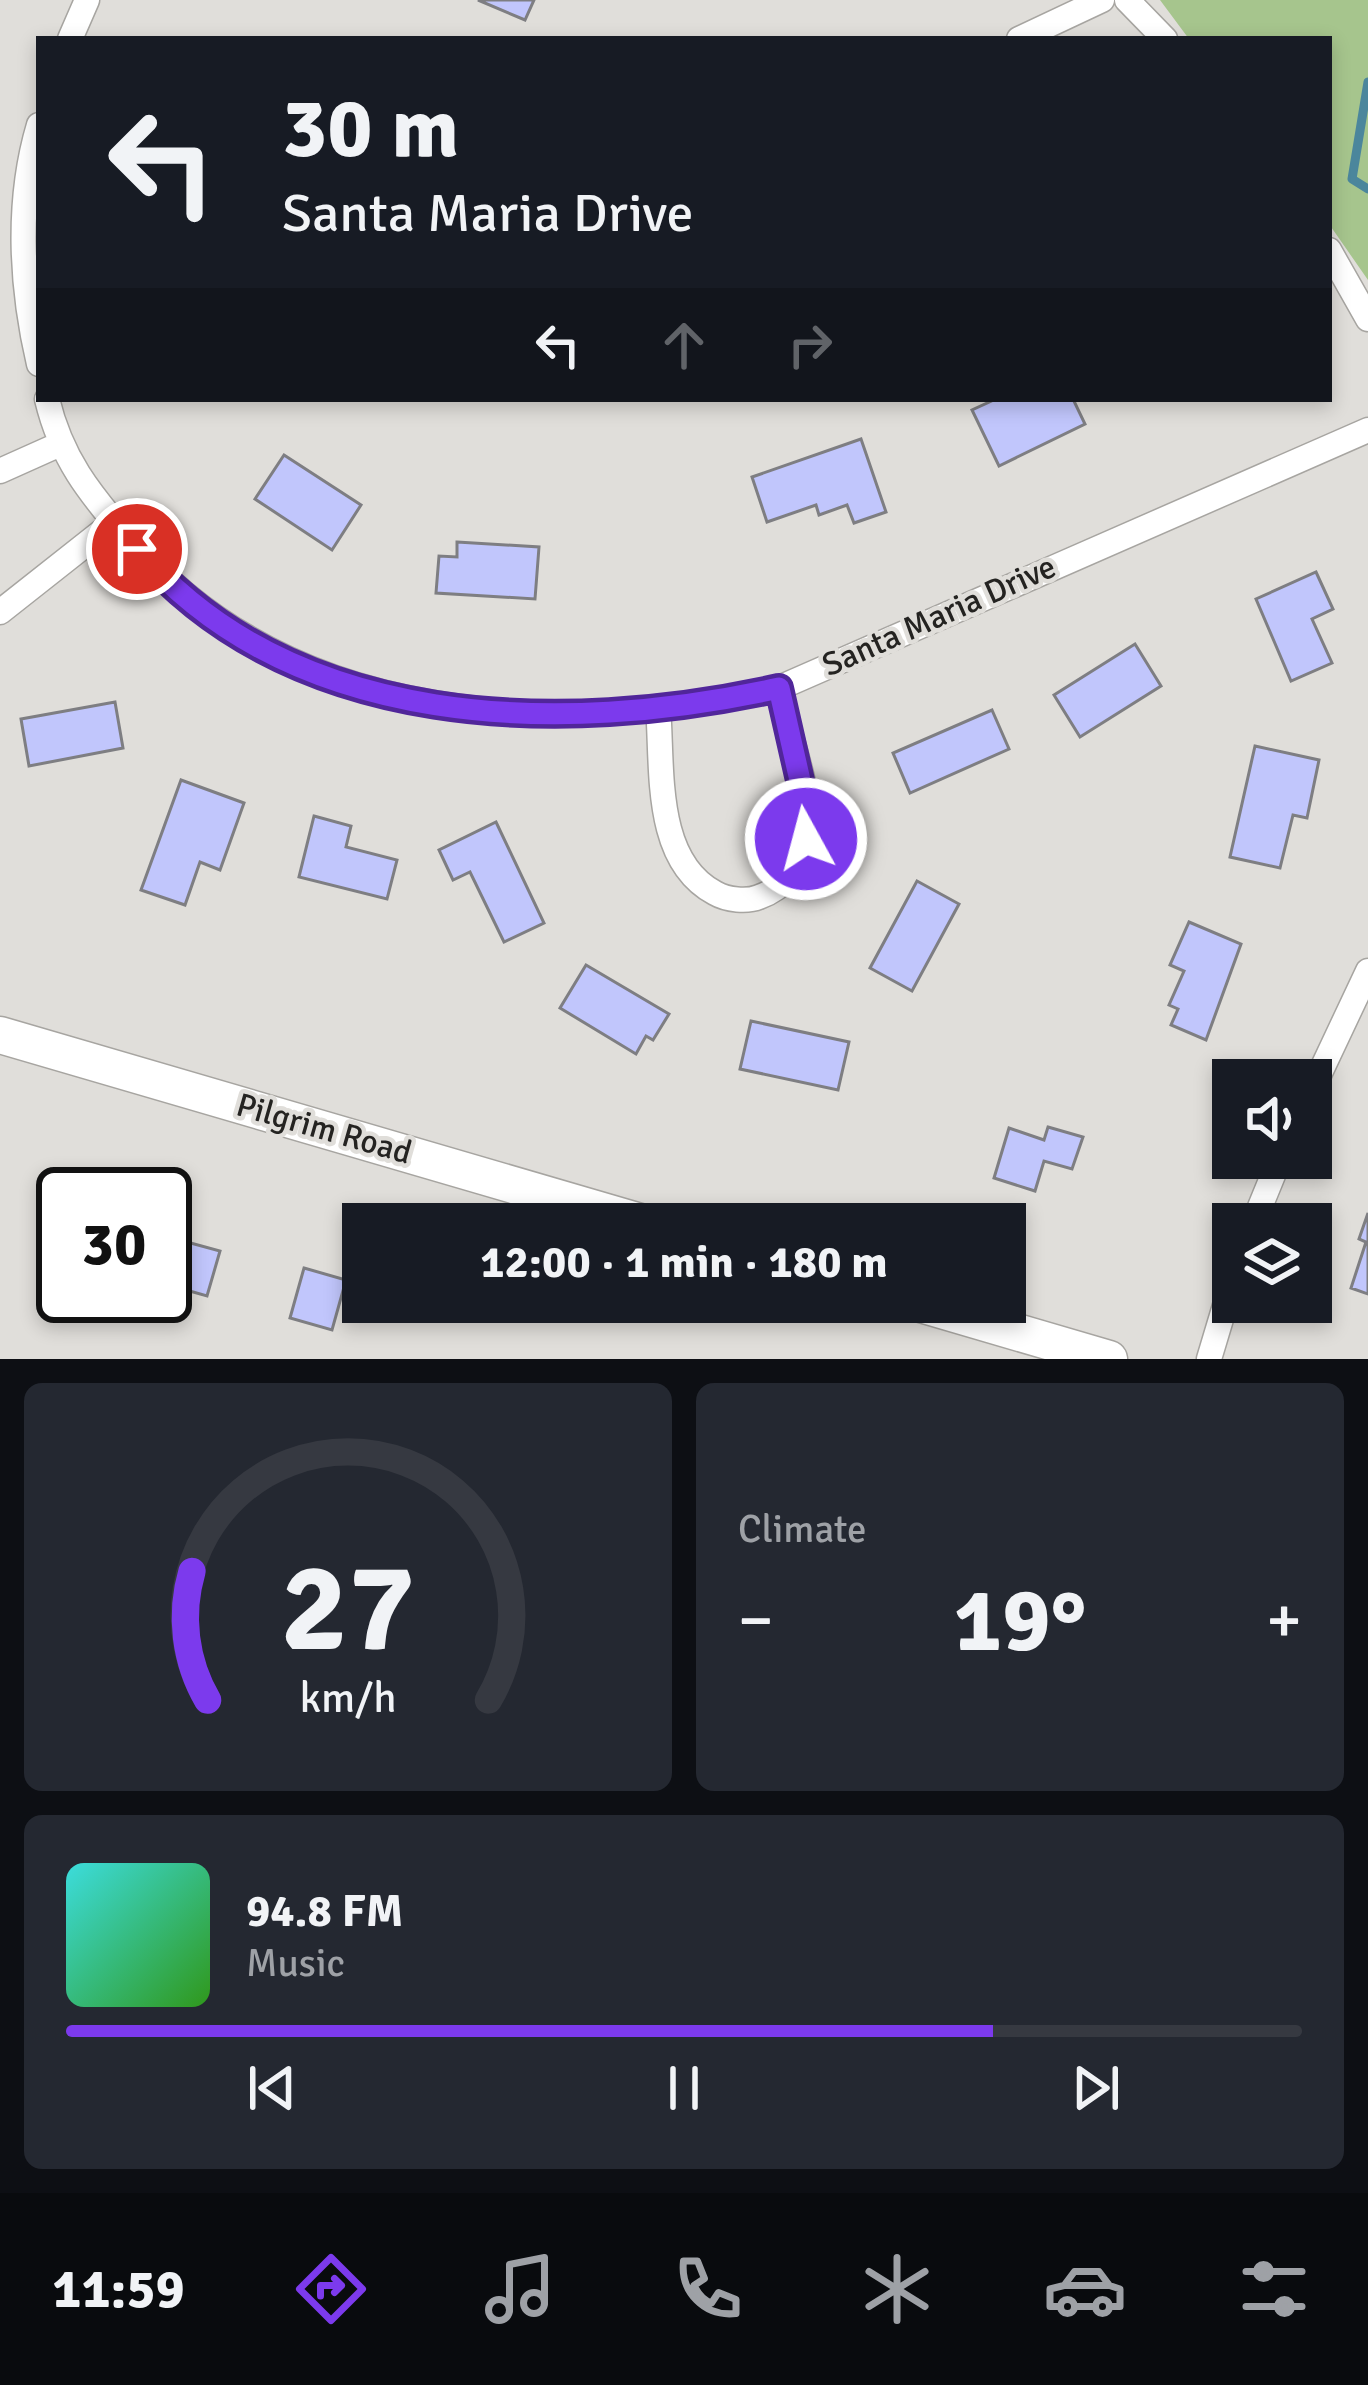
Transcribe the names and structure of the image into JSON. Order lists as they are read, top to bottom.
{
  "streets": {
    "main road": ["Pilgrim Road"],
    "street": ["Santa Maria Drive"]
  },
  "page": {
    "turn": ["30 m", "Santa Maria Drive"],
    "limit": "30",
    "trip": "12:00 · 1 min · 180 m",
    "tile": "Climate",
    "heat": ["−", "19°", "+"],
    "song": ["94.8 FM", "Music"],
    "tabs": "11:59",
    "gauge": ["27", "km/h"]
  }
}
